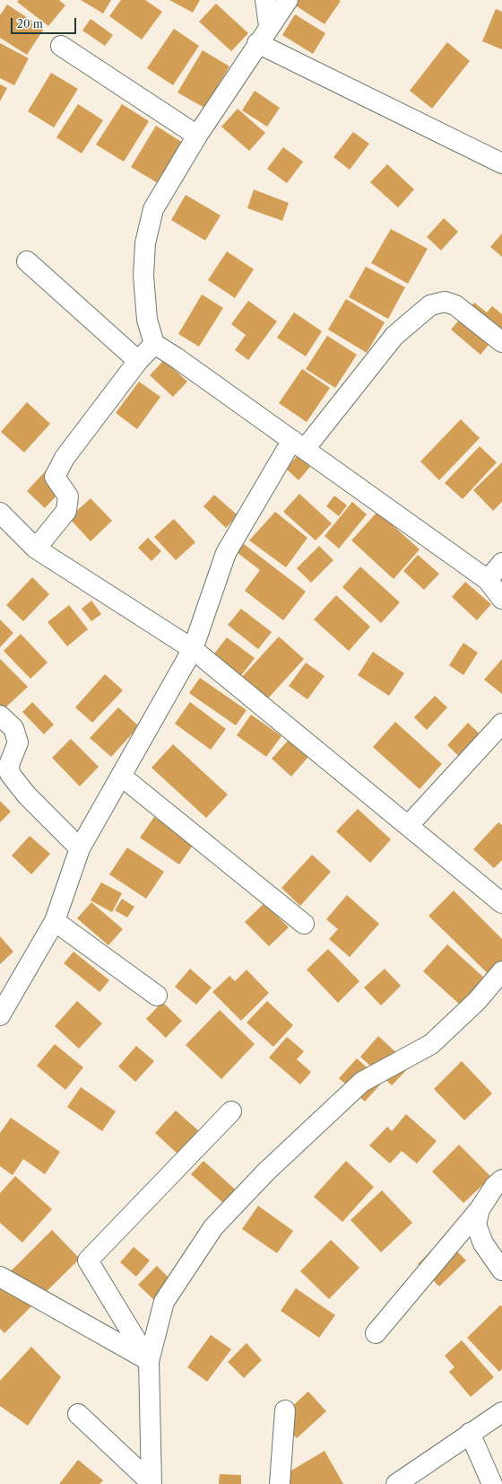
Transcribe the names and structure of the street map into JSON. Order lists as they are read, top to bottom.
{
  "scale_bar": "20 m"
}
